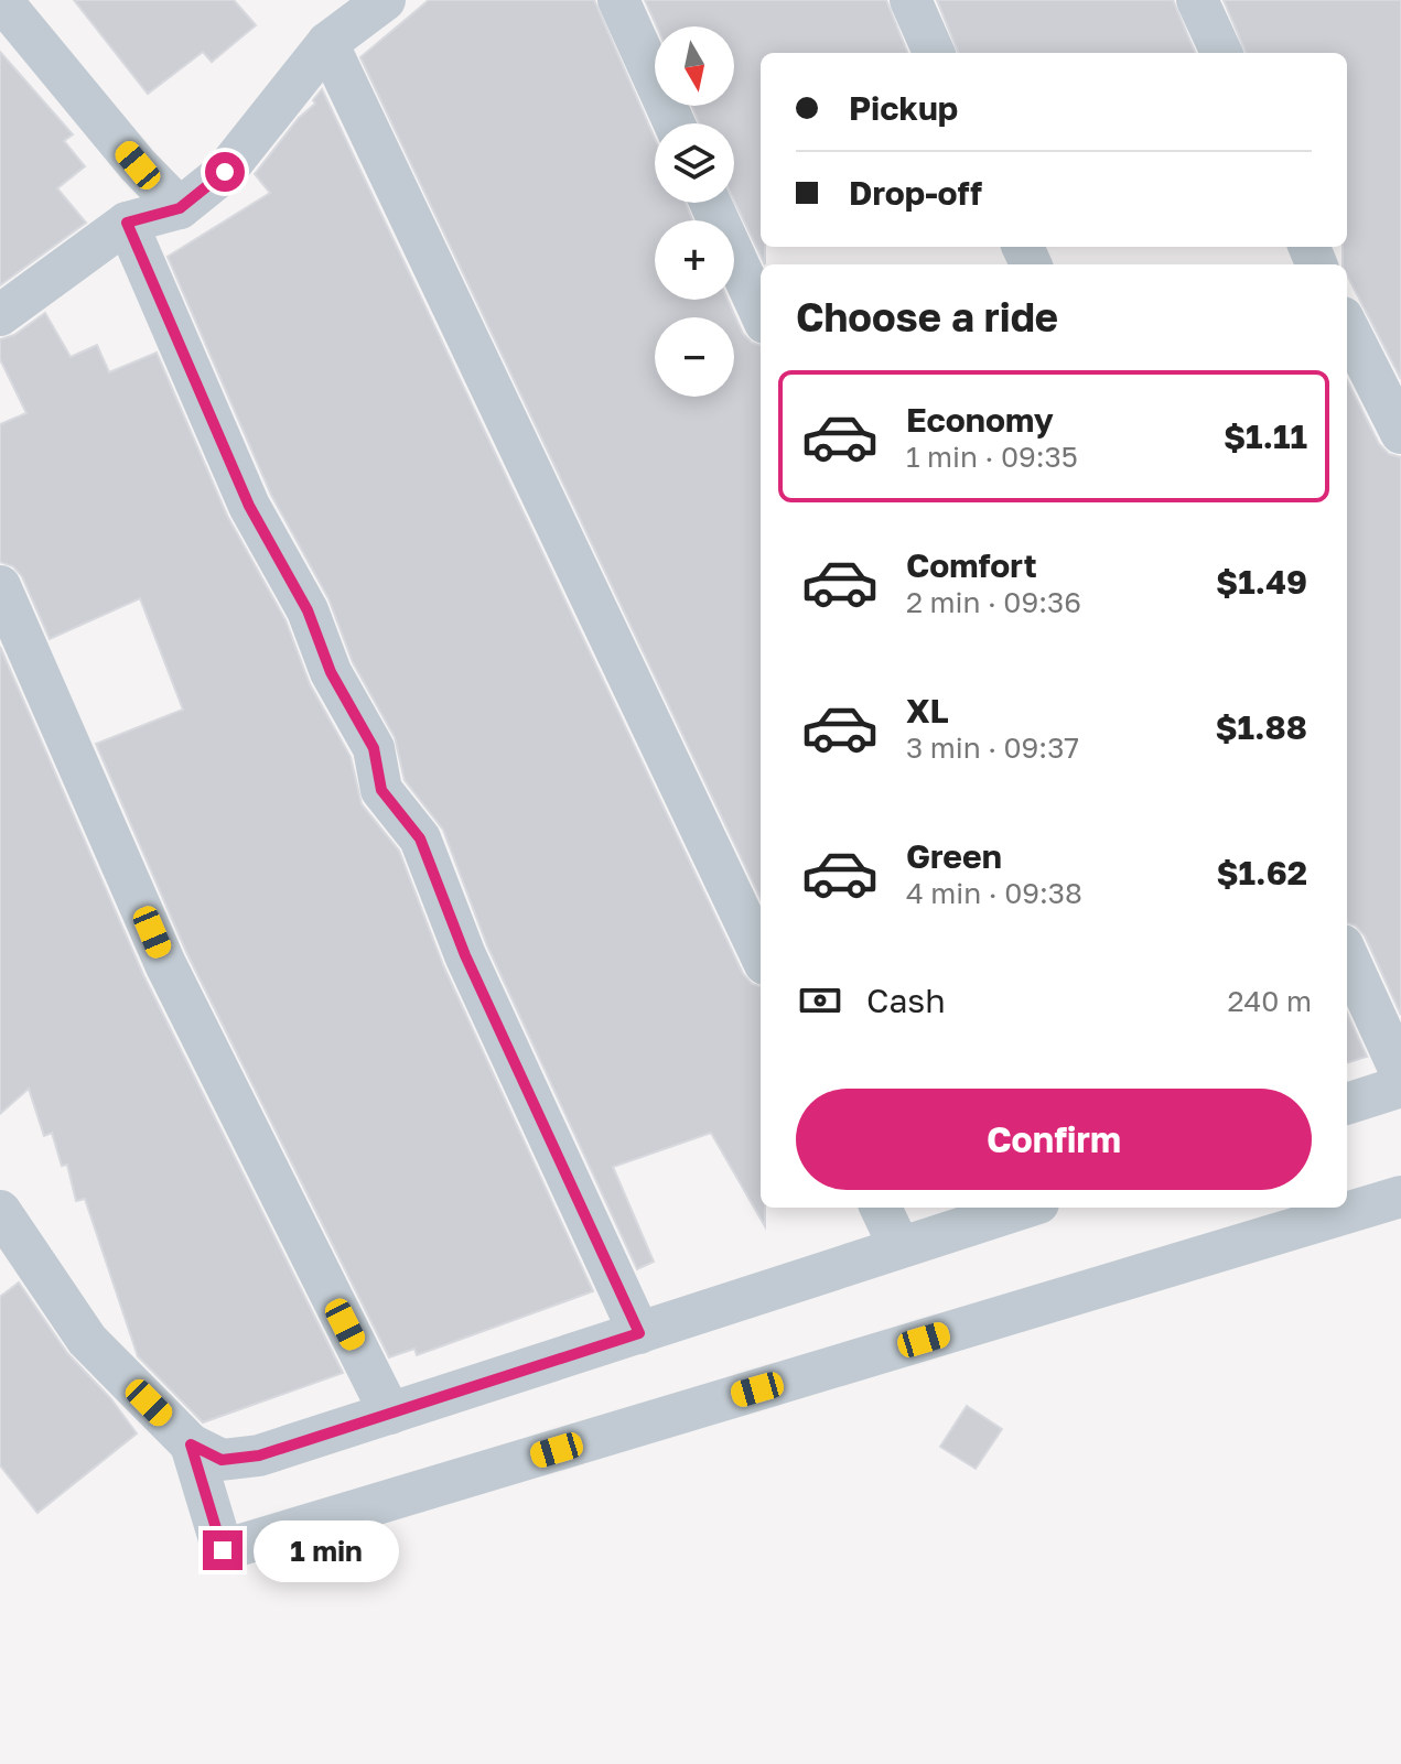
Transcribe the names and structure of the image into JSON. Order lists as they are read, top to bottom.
{
  "north": "bottom",
  "page": {
    "map_buttons": ["+", "−"],
    "banner": ["Pickup", "Drop-off"],
    "heading": "Choose a ride",
    "list": [
      {
        "name": "Economy",
        "note": "1 min · 09:35",
        "value": "$1.11"
      },
      {
        "name": "Comfort",
        "note": "2 min · 09:36",
        "value": "$1.49"
      },
      {
        "name": "XL",
        "note": "3 min · 09:37",
        "value": "$1.88"
      },
      {
        "name": "Green",
        "note": "4 min · 09:38",
        "value": "$1.62"
      }
    ],
    "pay": ["Cash", "240 m"],
    "buttons": "Confirm",
    "bubble": "1 min"
  }
}
